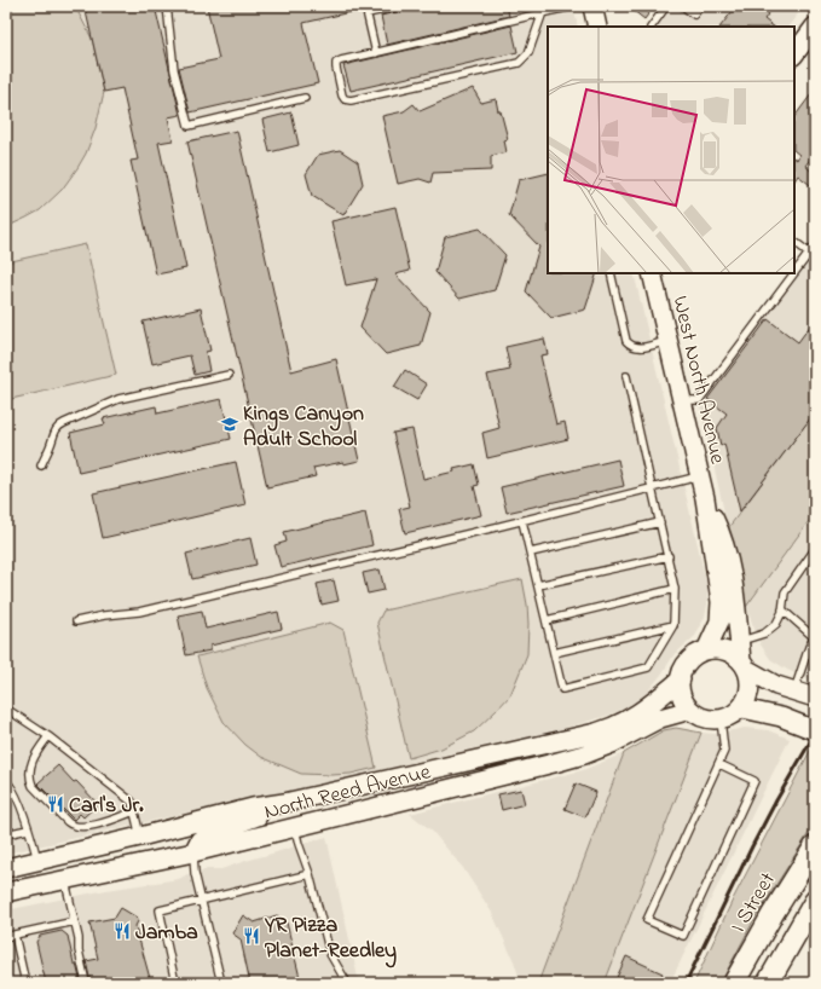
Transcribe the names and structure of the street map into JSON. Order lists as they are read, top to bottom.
{
  "streets": {
    "main road": ["I Street"],
    "street": ["West North Avenue", "North Reed Avenue"]
  },
  "crossings": [
    ["West North Avenue", "North Reed Avenue"]
  ],
  "places": {
    "school or university": ["Kings Canyon Adult School"],
    "restaurant": ["Carl's Jr.", "Jamba", "YR Pizza Planet-Reedley"]
  }
}
